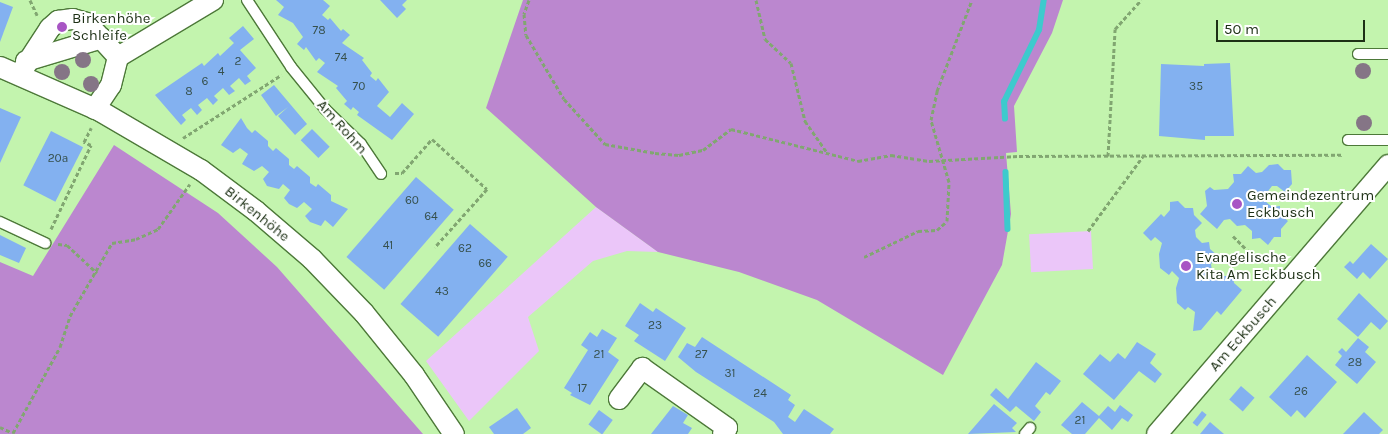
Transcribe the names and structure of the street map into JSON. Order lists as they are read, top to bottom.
{
  "streets": {
    "street": ["Birkenhöhe", "Am Eckbusch"],
    "lane": ["Am Rohm"]
  },
  "places": ["Birkenhöhe Schleife", "Gemeindezentrum Eckbusch", "Evangelische Kita Am Eckbusch"],
  "house_numbers": [
    "78",
    "74",
    "2",
    "4",
    "6",
    "70",
    "35",
    "8",
    "20a",
    "60",
    "64",
    "41",
    "62",
    "66",
    "43",
    "23",
    "21",
    "27",
    "28",
    "31",
    "17",
    "26",
    "24",
    "21"
  ],
  "scale_bar": "50 m"
}
